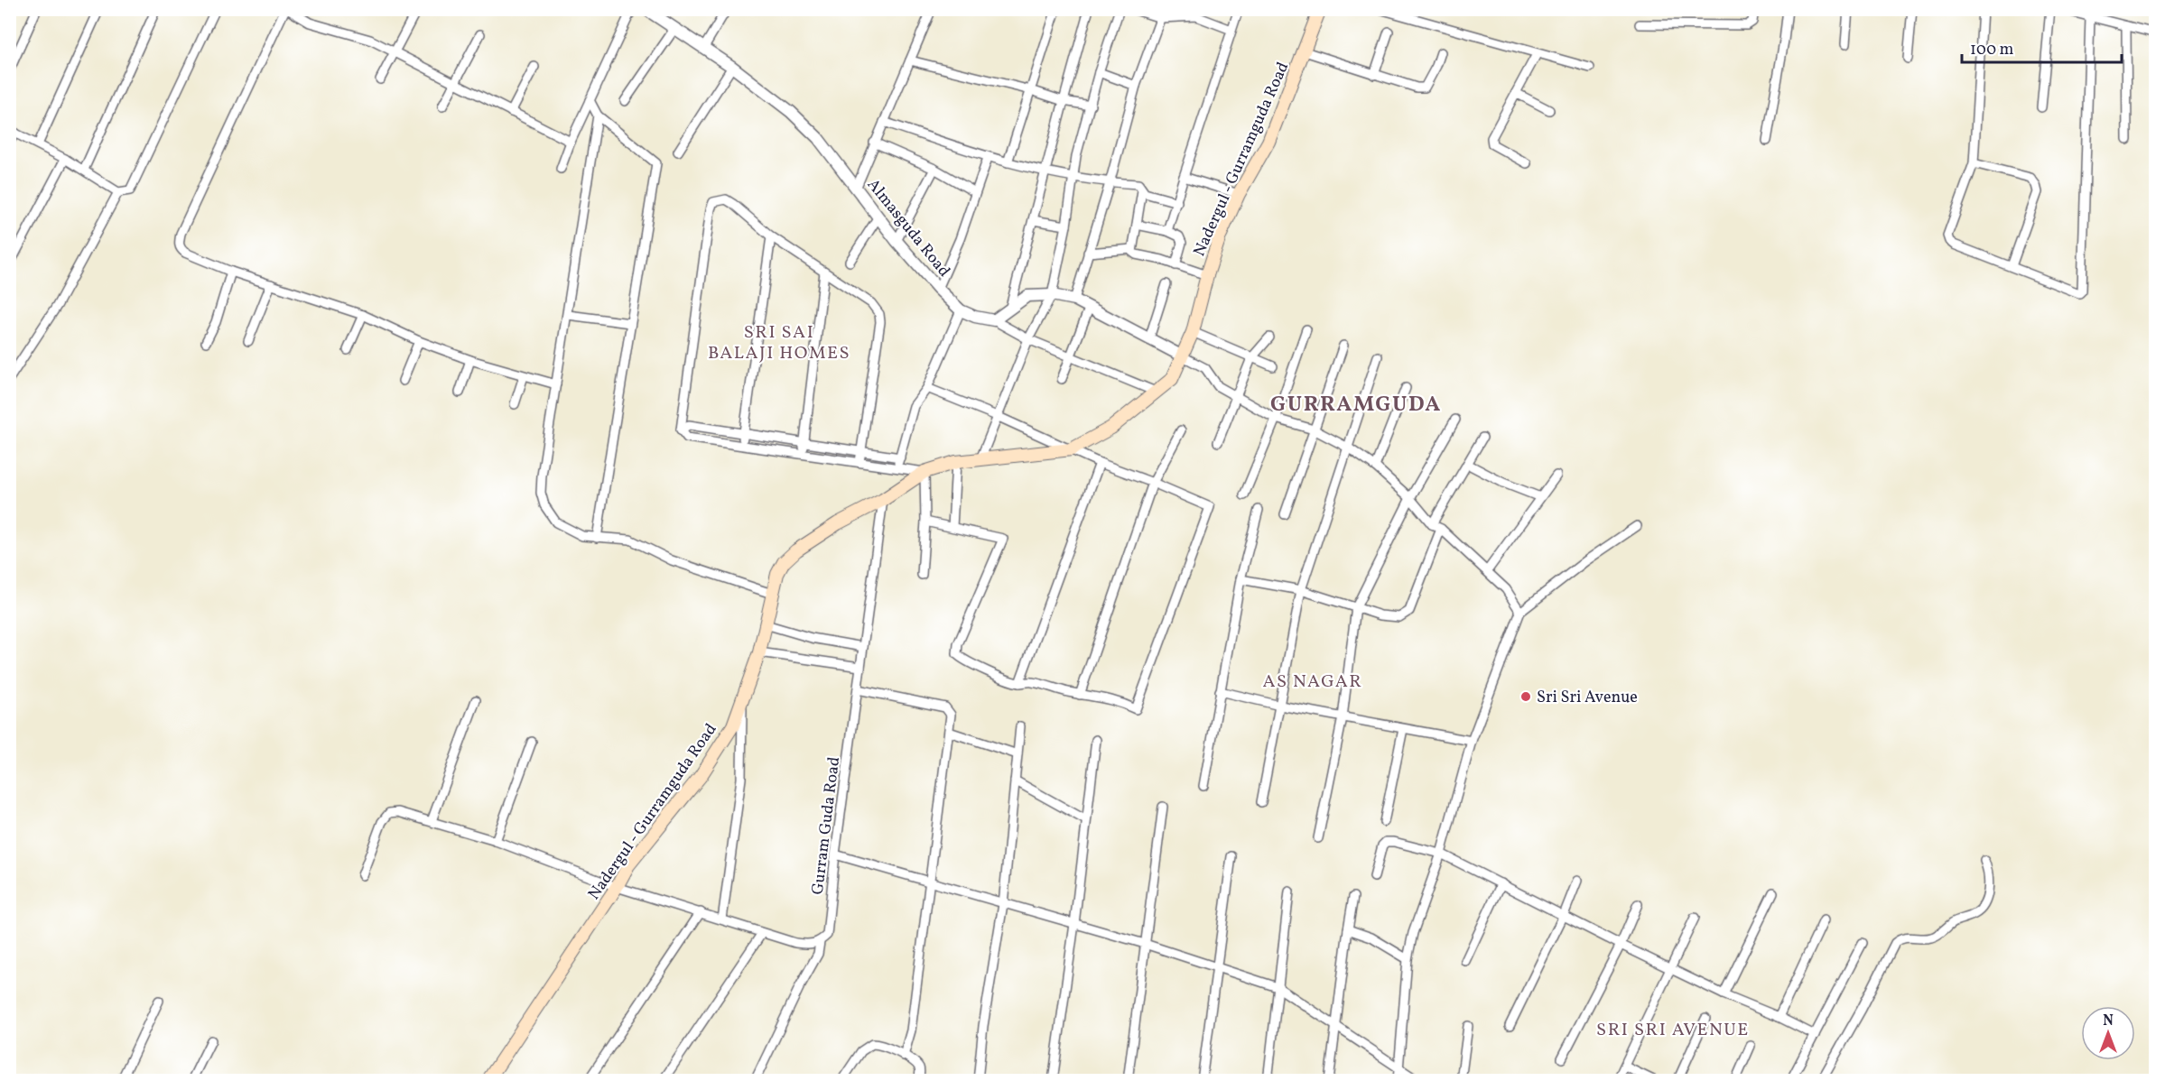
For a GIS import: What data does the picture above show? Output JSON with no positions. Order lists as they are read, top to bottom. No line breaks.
{"streets":{"main road":["Nadergul - Gurramguda Road"],"street":["Almasguda Road","Gurram Guda Road"]},"crossings":[["Nadergul - Gurramguda Road","Gurram Guda Road"]],"districts":["SRI SAI BALAJI HOMES","GURRAMGUDA","AS NAGAR","SRI SRI AVENUE"],"places":["Sri Sri Avenue"],"scale_bar":"100 m","north":"top"}
